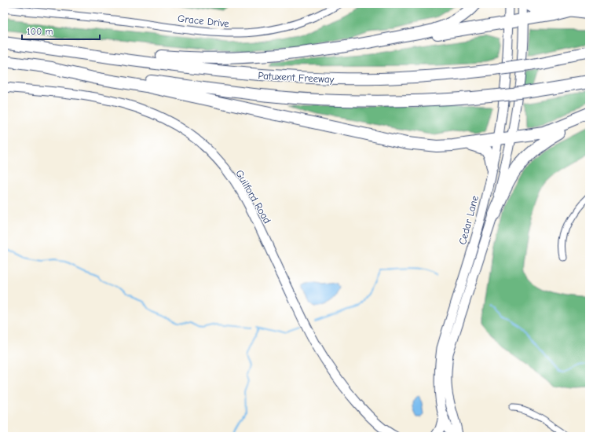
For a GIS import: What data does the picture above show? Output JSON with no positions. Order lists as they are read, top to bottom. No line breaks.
{"streets":{"highway":["Patuxent Freeway"],"main road":["Guilford Road","Cedar Lane"],"street":["Grace Drive"]},"scale_bar":"100 m"}
